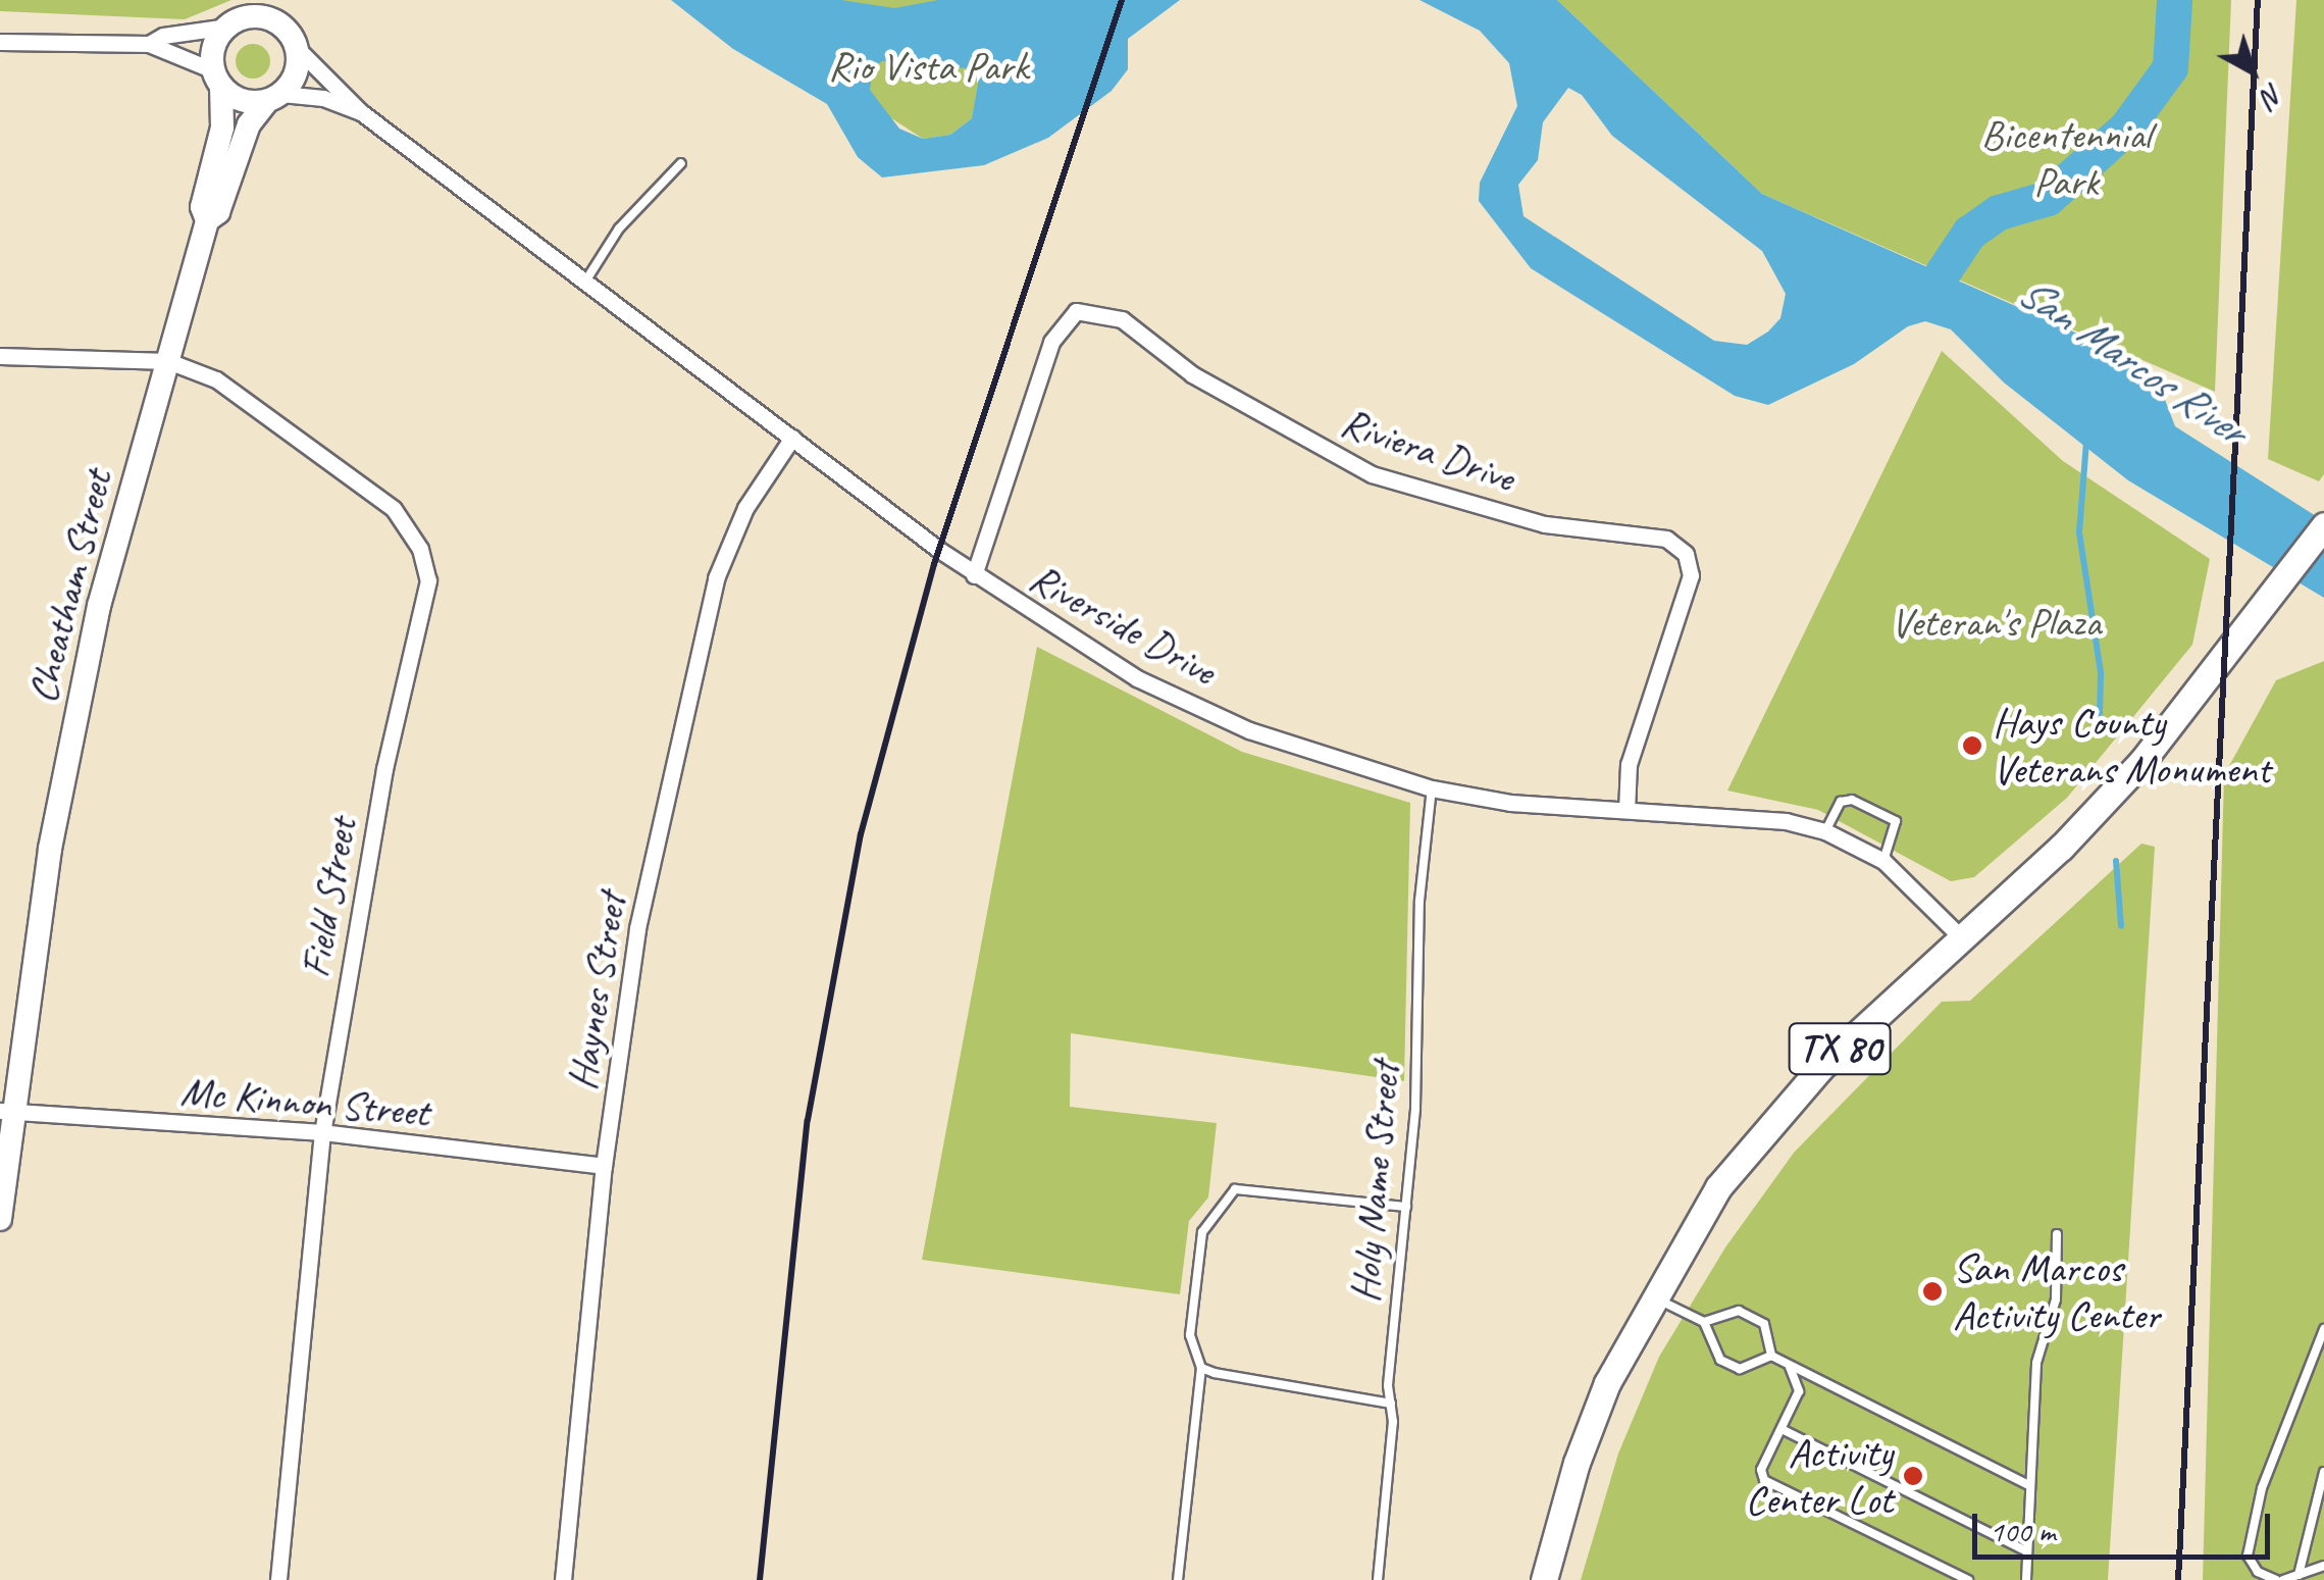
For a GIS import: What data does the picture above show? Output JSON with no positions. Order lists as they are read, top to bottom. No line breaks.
{"streets":{"main road":["TX 80"],"street":["Riviera Drive","Cheatham Street","Riverside Drive","Field Street","Haynes Street","Mc Kinnon Street"],"lane":["Holy Name Street"]},"crossings":[["Riviera Drive","Riverside Drive"],["Cheatham Street","Riverside Drive"],["Cheatham Street","Field Street"],["Cheatham Street","Mc Kinnon Street"],["Riverside Drive","Haynes Street"],["Riverside Drive","TX 80"],["Riverside Drive","Holy Name Street"],["Field Street","Mc Kinnon Street"],["Haynes Street","Mc Kinnon Street"]],"water":["San Marcos River"],"parks":["Rio Vista Park","Bicentennial Park","Veteran's Plaza"],"places":["Hays County Veterans Monument","San Marcos Activity Center","Activity Center Lot"],"scale_bar":"100 m","north":"bottom right"}
